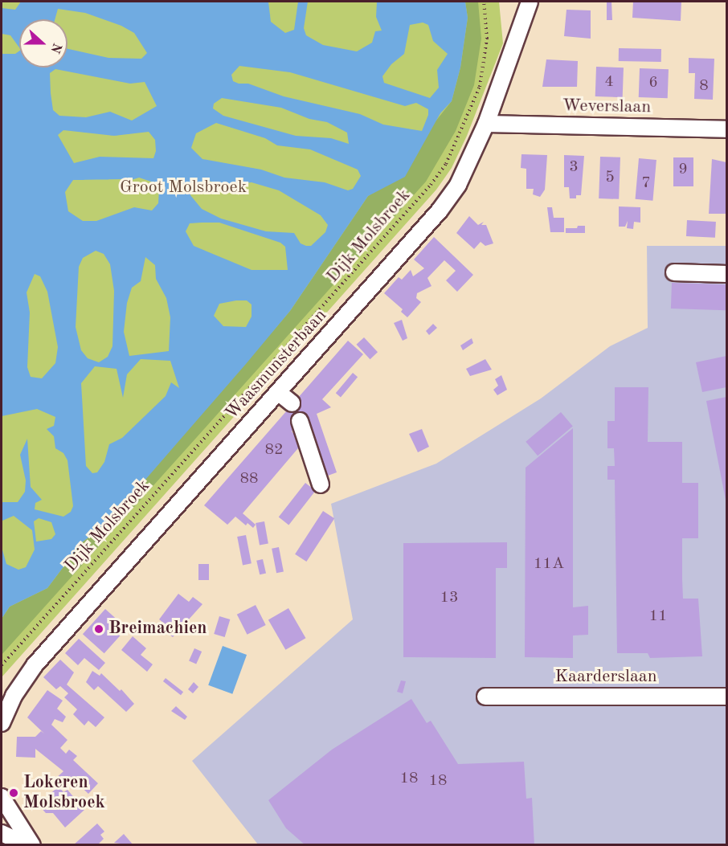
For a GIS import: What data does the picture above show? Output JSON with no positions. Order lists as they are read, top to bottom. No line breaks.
{"streets":{"street":["Weverslaan","Waasmunsterbaan","Kaarderslaan"],"path":["Dijk Molsbroek"]},"crossings":[["Weverslaan","Waasmunsterbaan"]],"parks":["Groot Molsbroek"],"places":["Breimachien","Lokeren Molsbroek"],"house_numbers":["4","6","8","3","9","5","7","82","88","11A","13","11","18","18"],"north":"right"}
